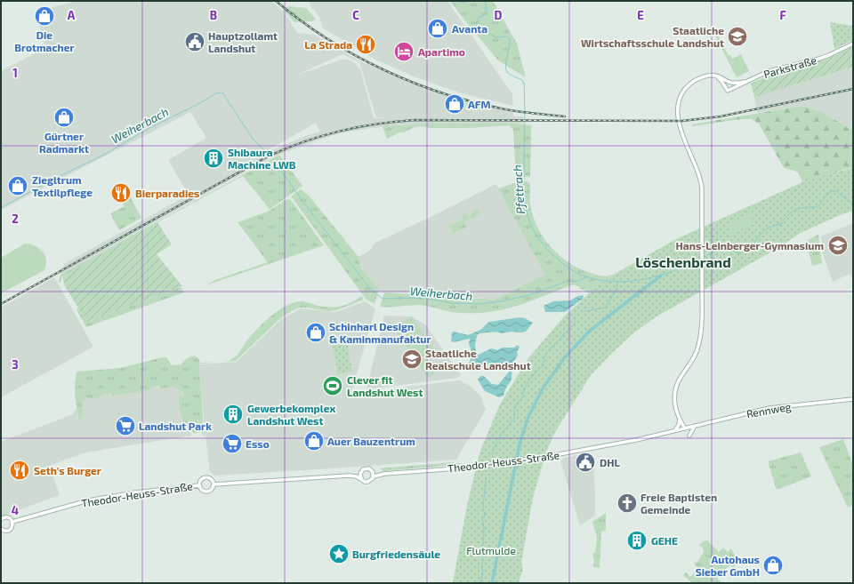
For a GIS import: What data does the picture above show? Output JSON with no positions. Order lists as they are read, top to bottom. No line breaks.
{"streets":{"main road":["Parkstraße","Rennweg","Theodor-Heuss-Straße"]},"crossings":[["Rennweg","Theodor-Heuss-Straße"]],"districts":["Löschenbrand"],"water":["Weiherbach","Pfettrach"],"parks":["Flutmulde"],"places":{"shop":["Die Brotmacher","Avanta","AFM","Gürtner Radmarkt","Ziegltrum Textilpflege","Schinharl Design & Kaminmanufaktur","Auer Bauzentrum","Autohaus Sieber GmbH"],"school or university":["Staatliche Wirtschaftsschule Landshut","Hans-Leinberger-Gymnasium","Staatliche Realschule Landshut"],"public building":["Hauptzollamt Landshut","DHL"],"restaurant":["La Strada","Bierparadies","Seth’s Burger"],"hotel":["Apartimo"],"building":["Shibaura Machine LWB","Gewerbekomplex Landshut West","GEHE"],"sports":["Clever fit Landshut West"],"supermarket":["Landshut Park","Esso"],"church":["Freie Baptisten Gemeinde"],"place":["Burgfriedensäule"]},"grid":{"columns":["A","B","C","D","E","F"],"rows":["1","2","3","4"]}}
